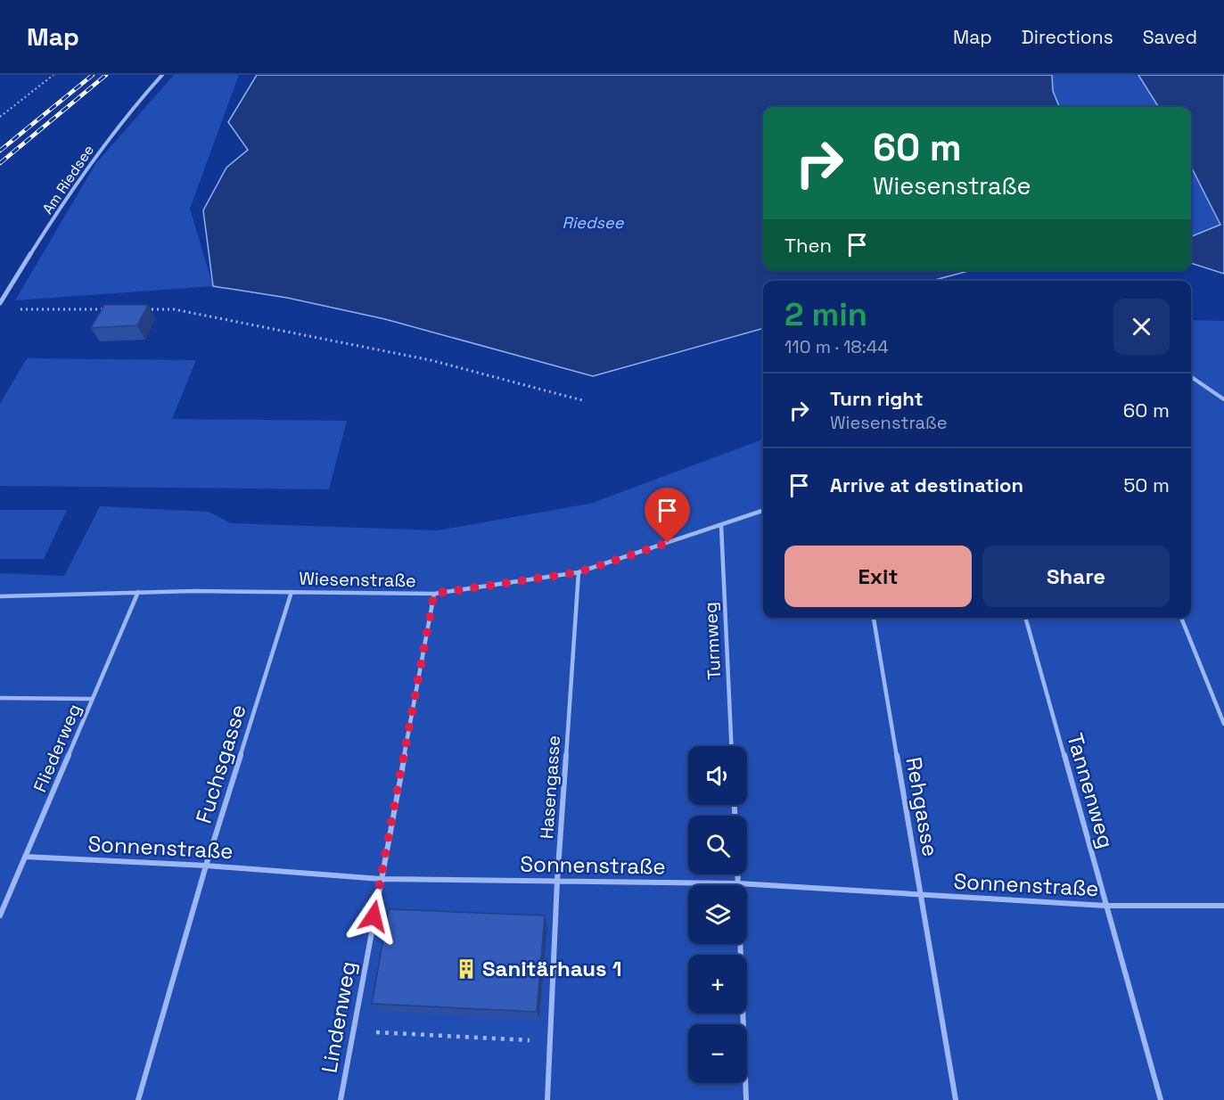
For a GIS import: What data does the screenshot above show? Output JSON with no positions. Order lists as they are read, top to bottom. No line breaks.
{"streets":{"street":["Am Riedsee"],"lane":["Wiesenstraße","Turmweg","Fliederweg","Fuchsgasse","Hasengasse","Tannenweg","Rehgasse","Sonnenstraße","Lindenweg"]},"crossings":[["Wiesenstraße","Turmweg"],["Wiesenstraße","Fliederweg"],["Wiesenstraße","Fuchsgasse"],["Wiesenstraße","Hasengasse"],["Wiesenstraße","Lindenweg"],["Fliederweg","Sonnenstraße"],["Fuchsgasse","Sonnenstraße"],["Hasengasse","Sonnenstraße"],["Tannenweg","Sonnenstraße"],["Rehgasse","Sonnenstraße"],["Sonnenstraße","Lindenweg"]],"water":["Riedsee"],"places":{"building":["Sanitärhaus 1"]},"page":{"header":"Map","nav":["Map","Directions","Saved"],"turn":["60 m","Wiesenstraße"],"then":"Then","heading":["2 min","110 m · 18:44"],"list":[{"name":"Turn right","note":"Wiesenstraße","value":"60 m"},{"name":"Arrive at destination","value":"50 m"}],"buttons":["Exit","Share"],"map_buttons":["+","−"]}}
